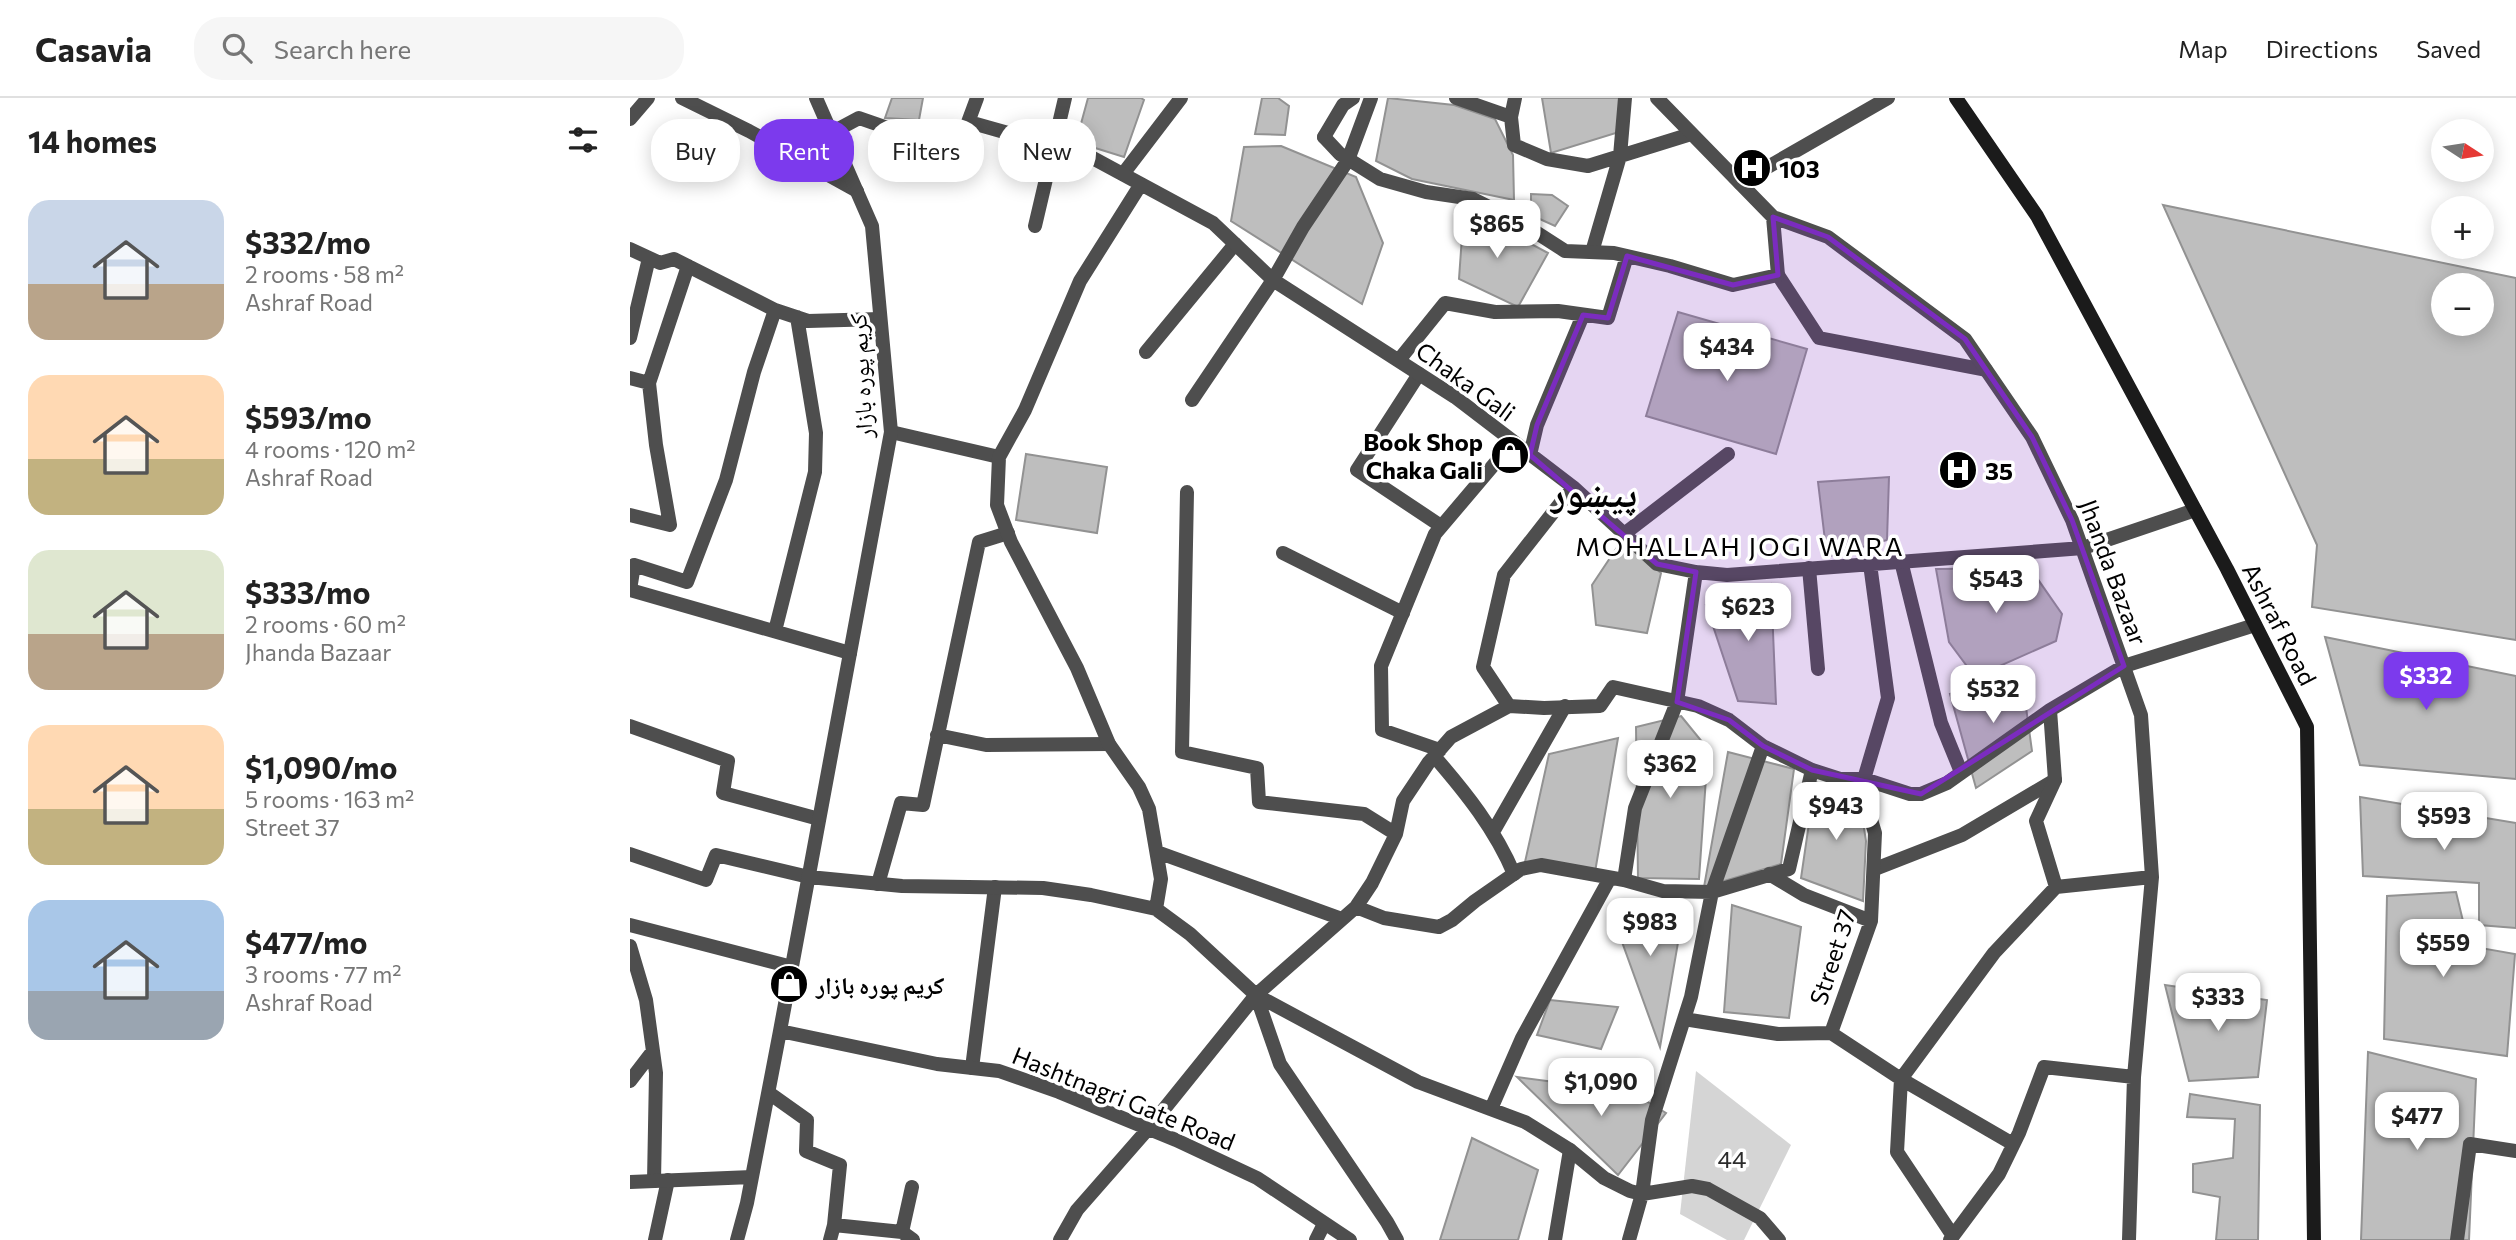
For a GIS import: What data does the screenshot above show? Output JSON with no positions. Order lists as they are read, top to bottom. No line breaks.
{"streets":{"street":["کریم پورہ بازار","Chaka Gali","Jhanda Bazaar","Ashraf Road","Street 37","Hashtnagri Gate Road"]},"crossings":[["کریم پورہ بازار","Hashtnagri Gate Road"],["Chaka Gali","Jhanda Bazaar"],["Chaka Gali","Ashraf Road"],["Chaka Gali","Street 37"]],"districts":["پيښور","MOHALLAH JOGI WARA"],"parks":["44"],"places":{"hospital":["103","35"],"shop":["Book Shop Chaka Gali","کریم پورہ بازار"]},"north":"right","page":{"header":"Casavia","search":"Search here","nav":["Map","Directions","Saved"],"heading":"14 homes","map_buttons":["+","−"],"chip":["Buy","Rent","Filters","New"],"list":[{"name":"$332/mo","note":"2 rooms · 58 m² · Ashraf Road"},{"name":"$593/mo","note":"4 rooms · 120 m² · Ashraf Road"},{"name":"$333/mo","note":"2 rooms · 60 m² · Jhanda Bazaar"},{"name":"$1,090/mo","note":"5 rooms · 163 m² · Street 37"},{"name":"$477/mo","note":"3 rooms · 77 m² · Ashraf Road"}],"price":["$865","$434","$543","$623","$332","$532","$362","$943","$593","$983","$559","$333","$1,090","$477"]}}
